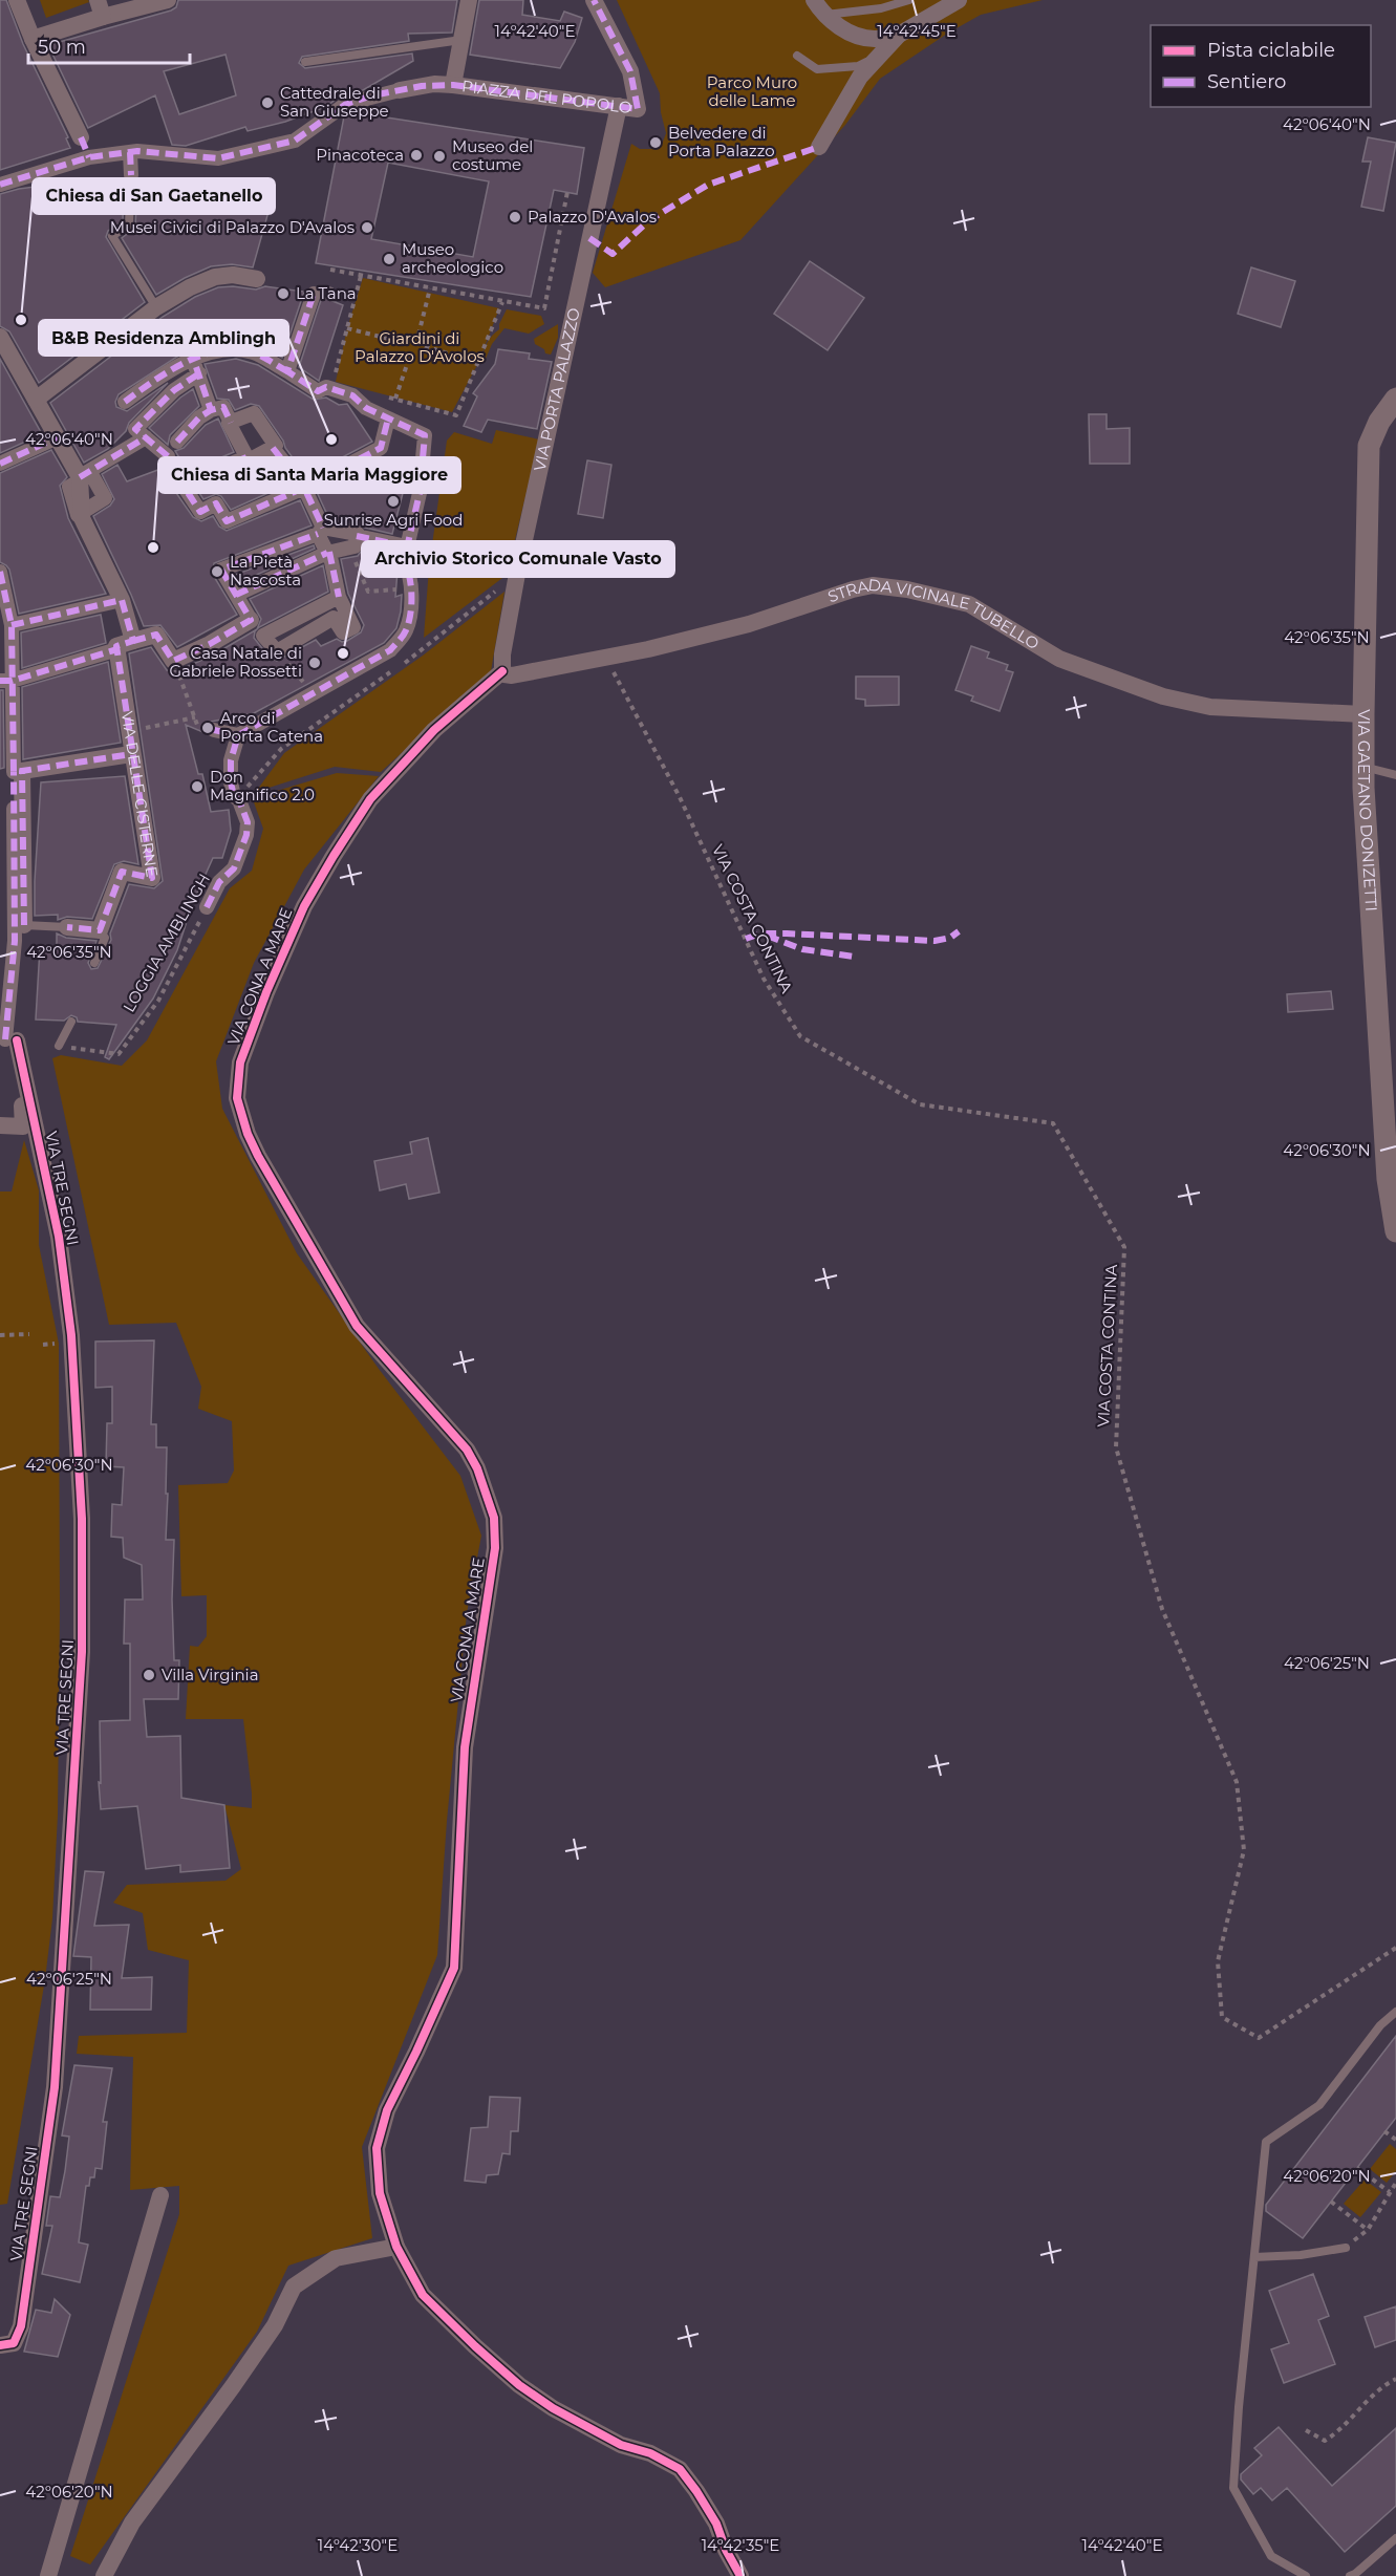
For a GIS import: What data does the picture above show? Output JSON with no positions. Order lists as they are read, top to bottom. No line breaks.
{"streets":{"street":["PIAZZA DEL POPOLO","VIA PORTA PALAZZO","STRADA VICINALE TUBELLO","VIA DELLE CISTERNE","VIA GAETANO DONIZETTI","LOGGIA AMBLINGH","VIA CONA A MARE","VIA TRE SEGNI"],"path":["VIA COSTA CONTINA"]},"crossings":[["PIAZZA DEL POPOLO","VIA PORTA PALAZZO"],["VIA PORTA PALAZZO","STRADA VICINALE TUBELLO"],["VIA PORTA PALAZZO","VIA CONA A MARE"],["STRADA VICINALE TUBELLO","VIA GAETANO DONIZETTI"],["STRADA VICINALE TUBELLO","VIA COSTA CONTINA"],["STRADA VICINALE TUBELLO","VIA CONA A MARE"]],"parks":["Parco Muro delle Lame","Giardini di Palazzo D'Avolos"],"places":["Cattedrale di San Giuseppe","Belvedere di Porta Palazzo","Pinacoteca","Museo del costume","Palazzo D'Avalos","Musei Civici di Palazzo D'Avalos","Museo archeologico","La Tana","Chiesa di San Gaetanello","B&B Residenza Amblingh","Sunrise Agri Food","Chiesa di Santa Maria Maggiore","La Pietà Nascosta","Archivio Storico Comunale Vasto","Casa Natale di Gabriele Rossetti","Arco di Porta Catena","Don Magnifico 2.0","Villa Virginia"],"legend":["Pista ciclabile","Sentiero"],"scale_bar":"50 m","coordinates":["14°42'40\"E","14°42'45\"E","42°06'40\"N","42°06'35\"N","42°06'30\"N","42°06'25\"N","42°06'20\"N","14°42'30\"E","14°42'35\"E"]}
